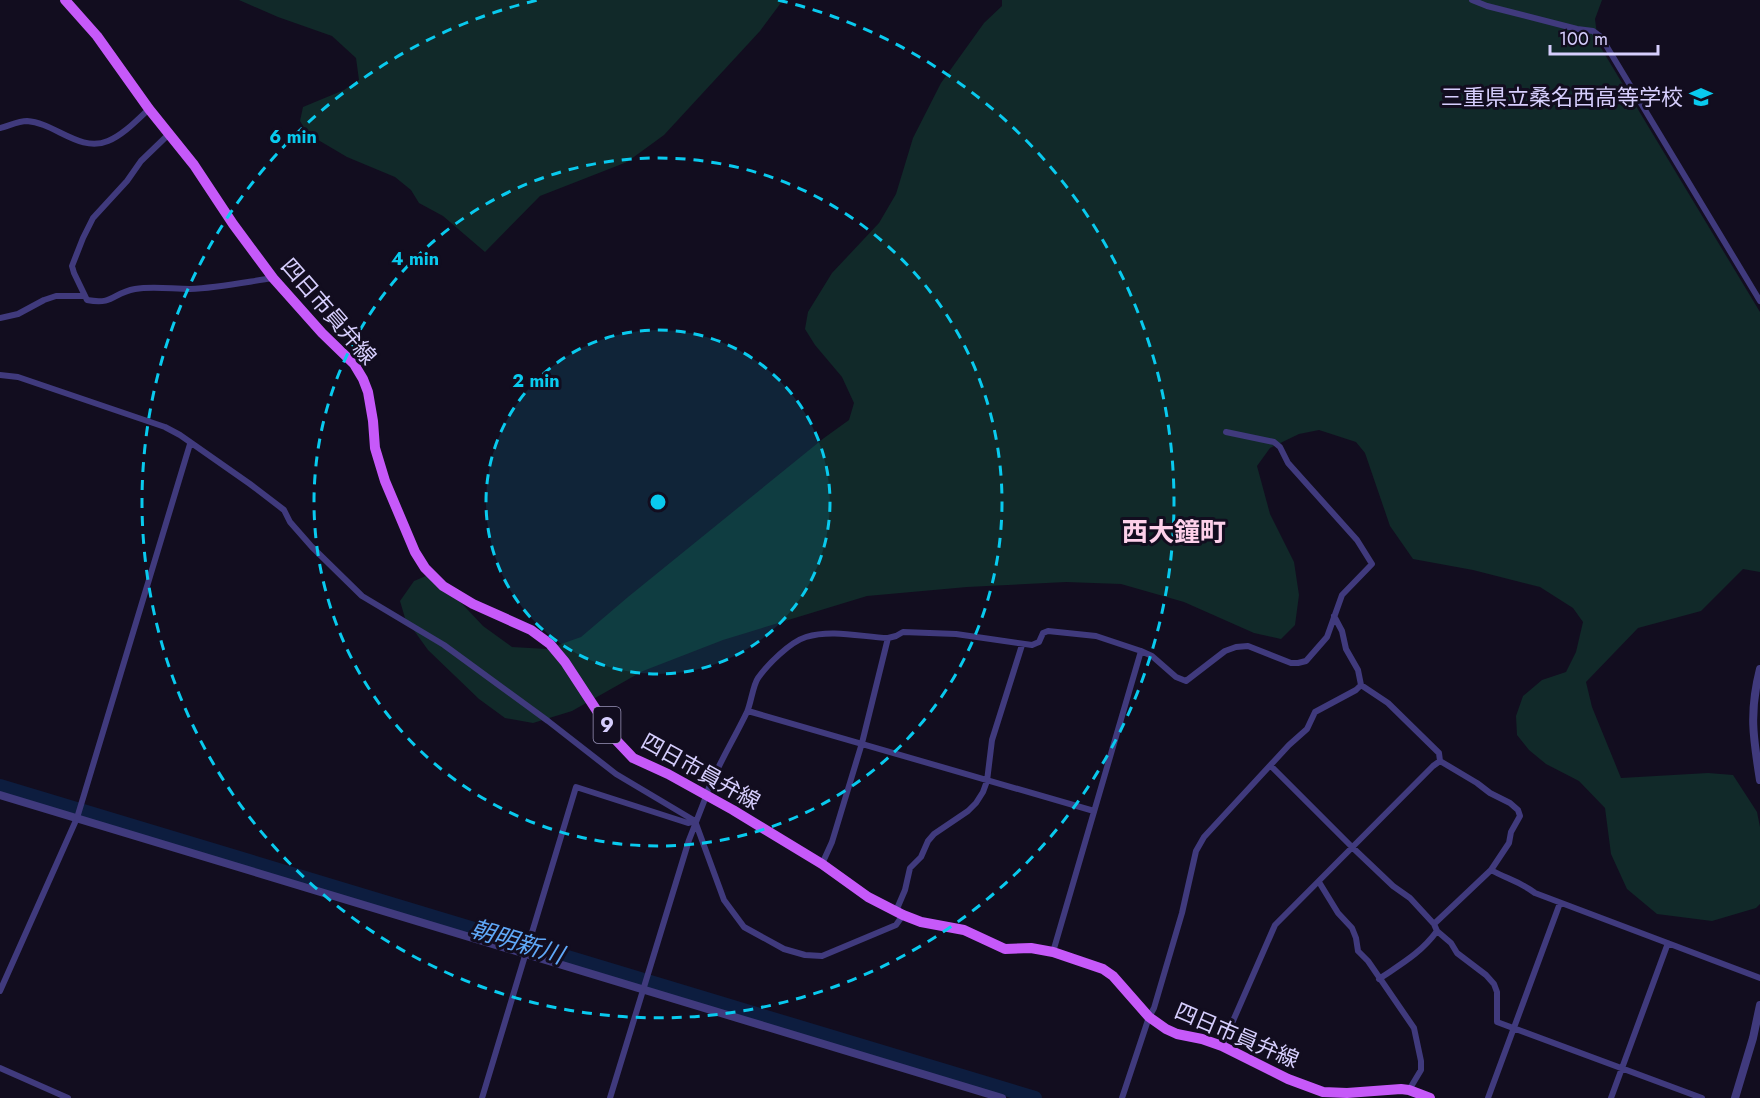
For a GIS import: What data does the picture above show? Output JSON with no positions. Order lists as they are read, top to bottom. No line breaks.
{"streets":{"main road":["四日市員弁線","9"]},"districts":["西大鐘町"],"water":["朝明新川"],"places":{"school or university":["三重県立桑名西高等学校"]},"scale_bar":"100 m","rings":["6 min","4 min","2 min"]}
